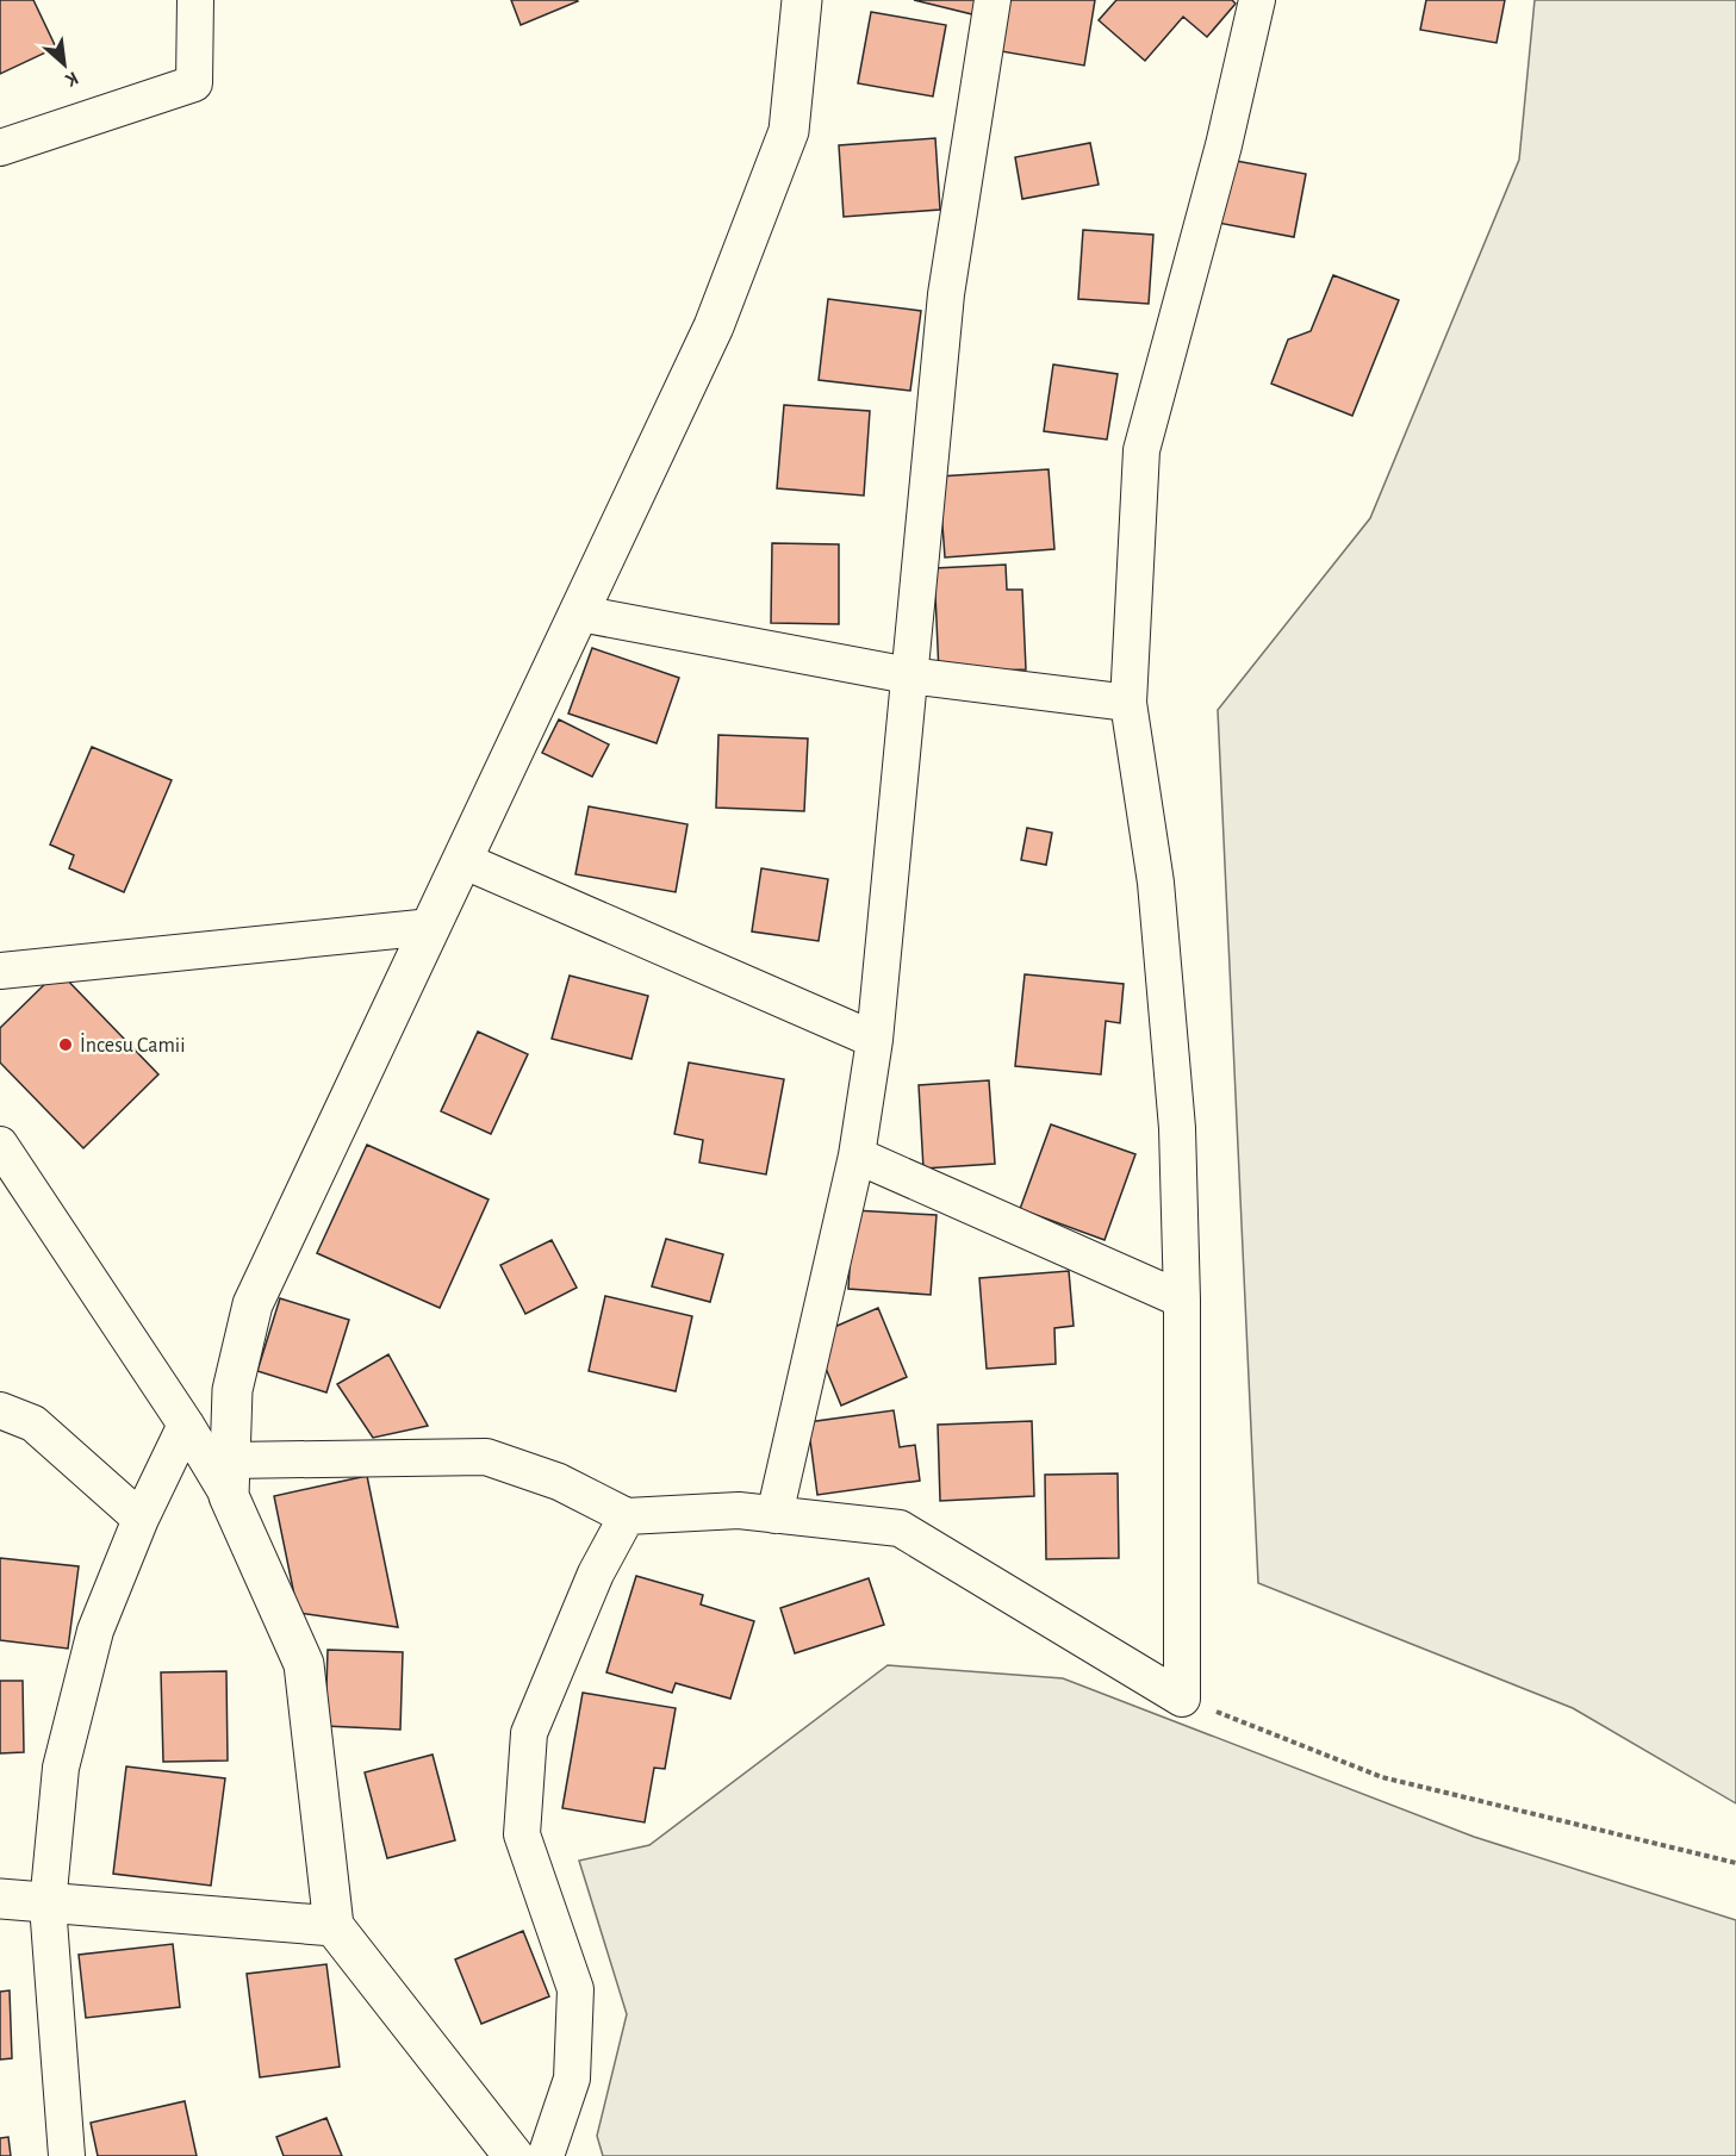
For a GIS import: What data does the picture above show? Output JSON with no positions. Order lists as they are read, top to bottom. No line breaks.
{"places":["İncesu Camii"],"north":"bottom right"}
